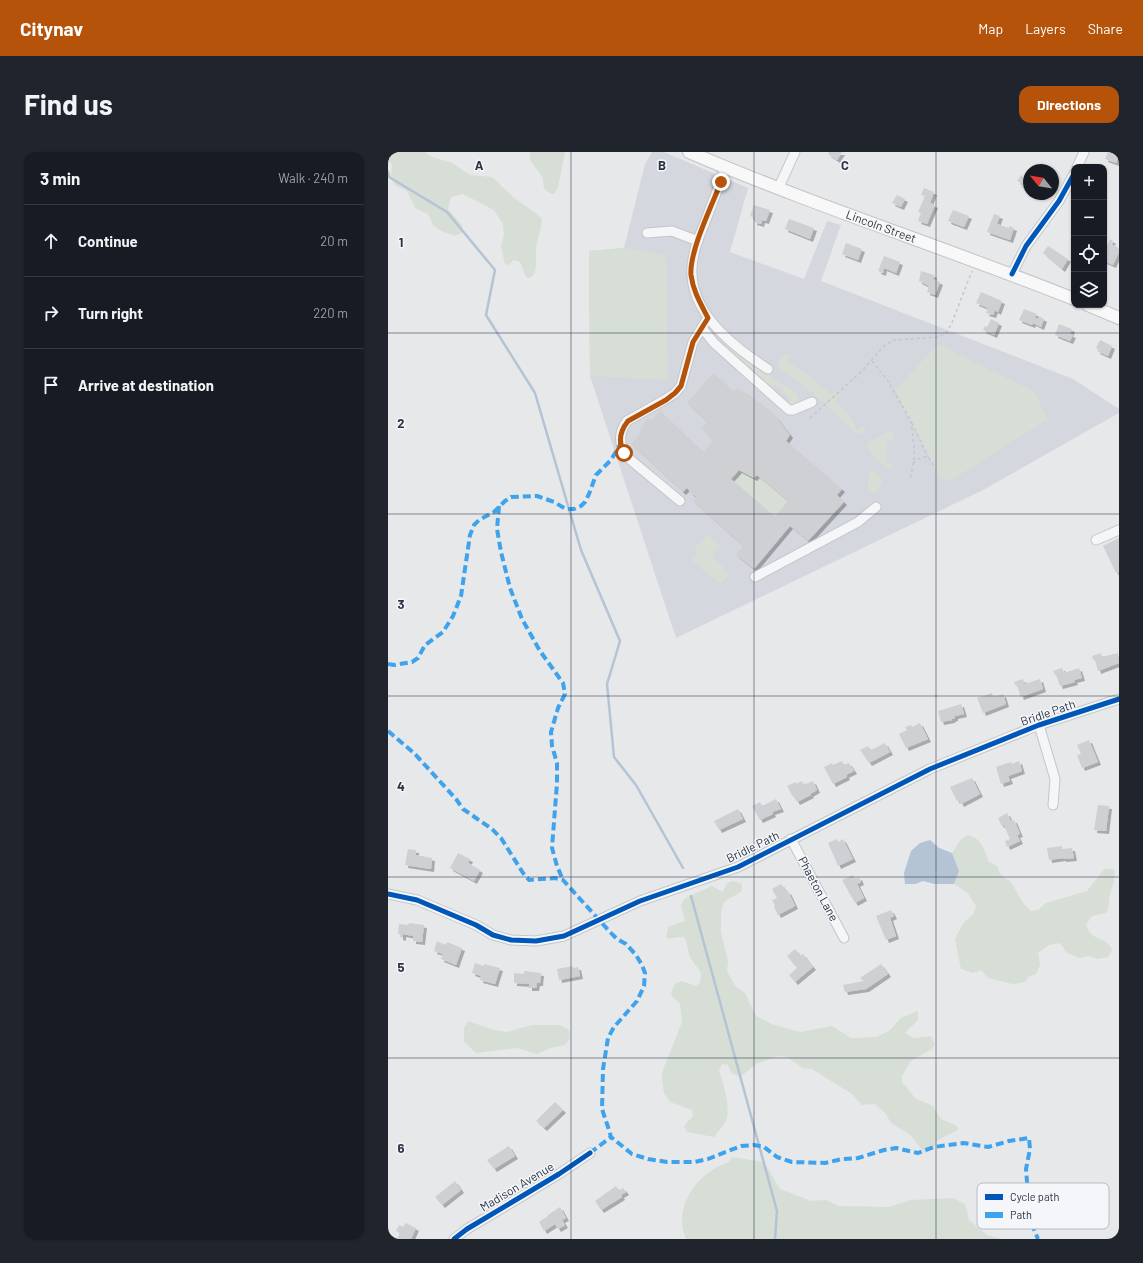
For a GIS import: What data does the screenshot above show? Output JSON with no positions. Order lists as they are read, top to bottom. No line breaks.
{"streets":{"main road":["Lincoln Street"],"street":["Bridle Path","Phaeton Lane","Madison Avenue"]},"crossings":[["Bridle Path","Phaeton Lane"]],"legend":["Cycle path","Path"],"north":"top left","page":{"header":"Citynav","nav":["Map","Layers","Share"],"buttons":"Directions","title":"Find us","heading":["3 min","Walk · 240 m"],"map_buttons":["+","−"],"list":[["Continue","20 m"],["Turn right","220 m"],"Arrive at destination"]},"grid":{"columns":["A","B","C"],"rows":["1","2","3","4","5","6"]}}
